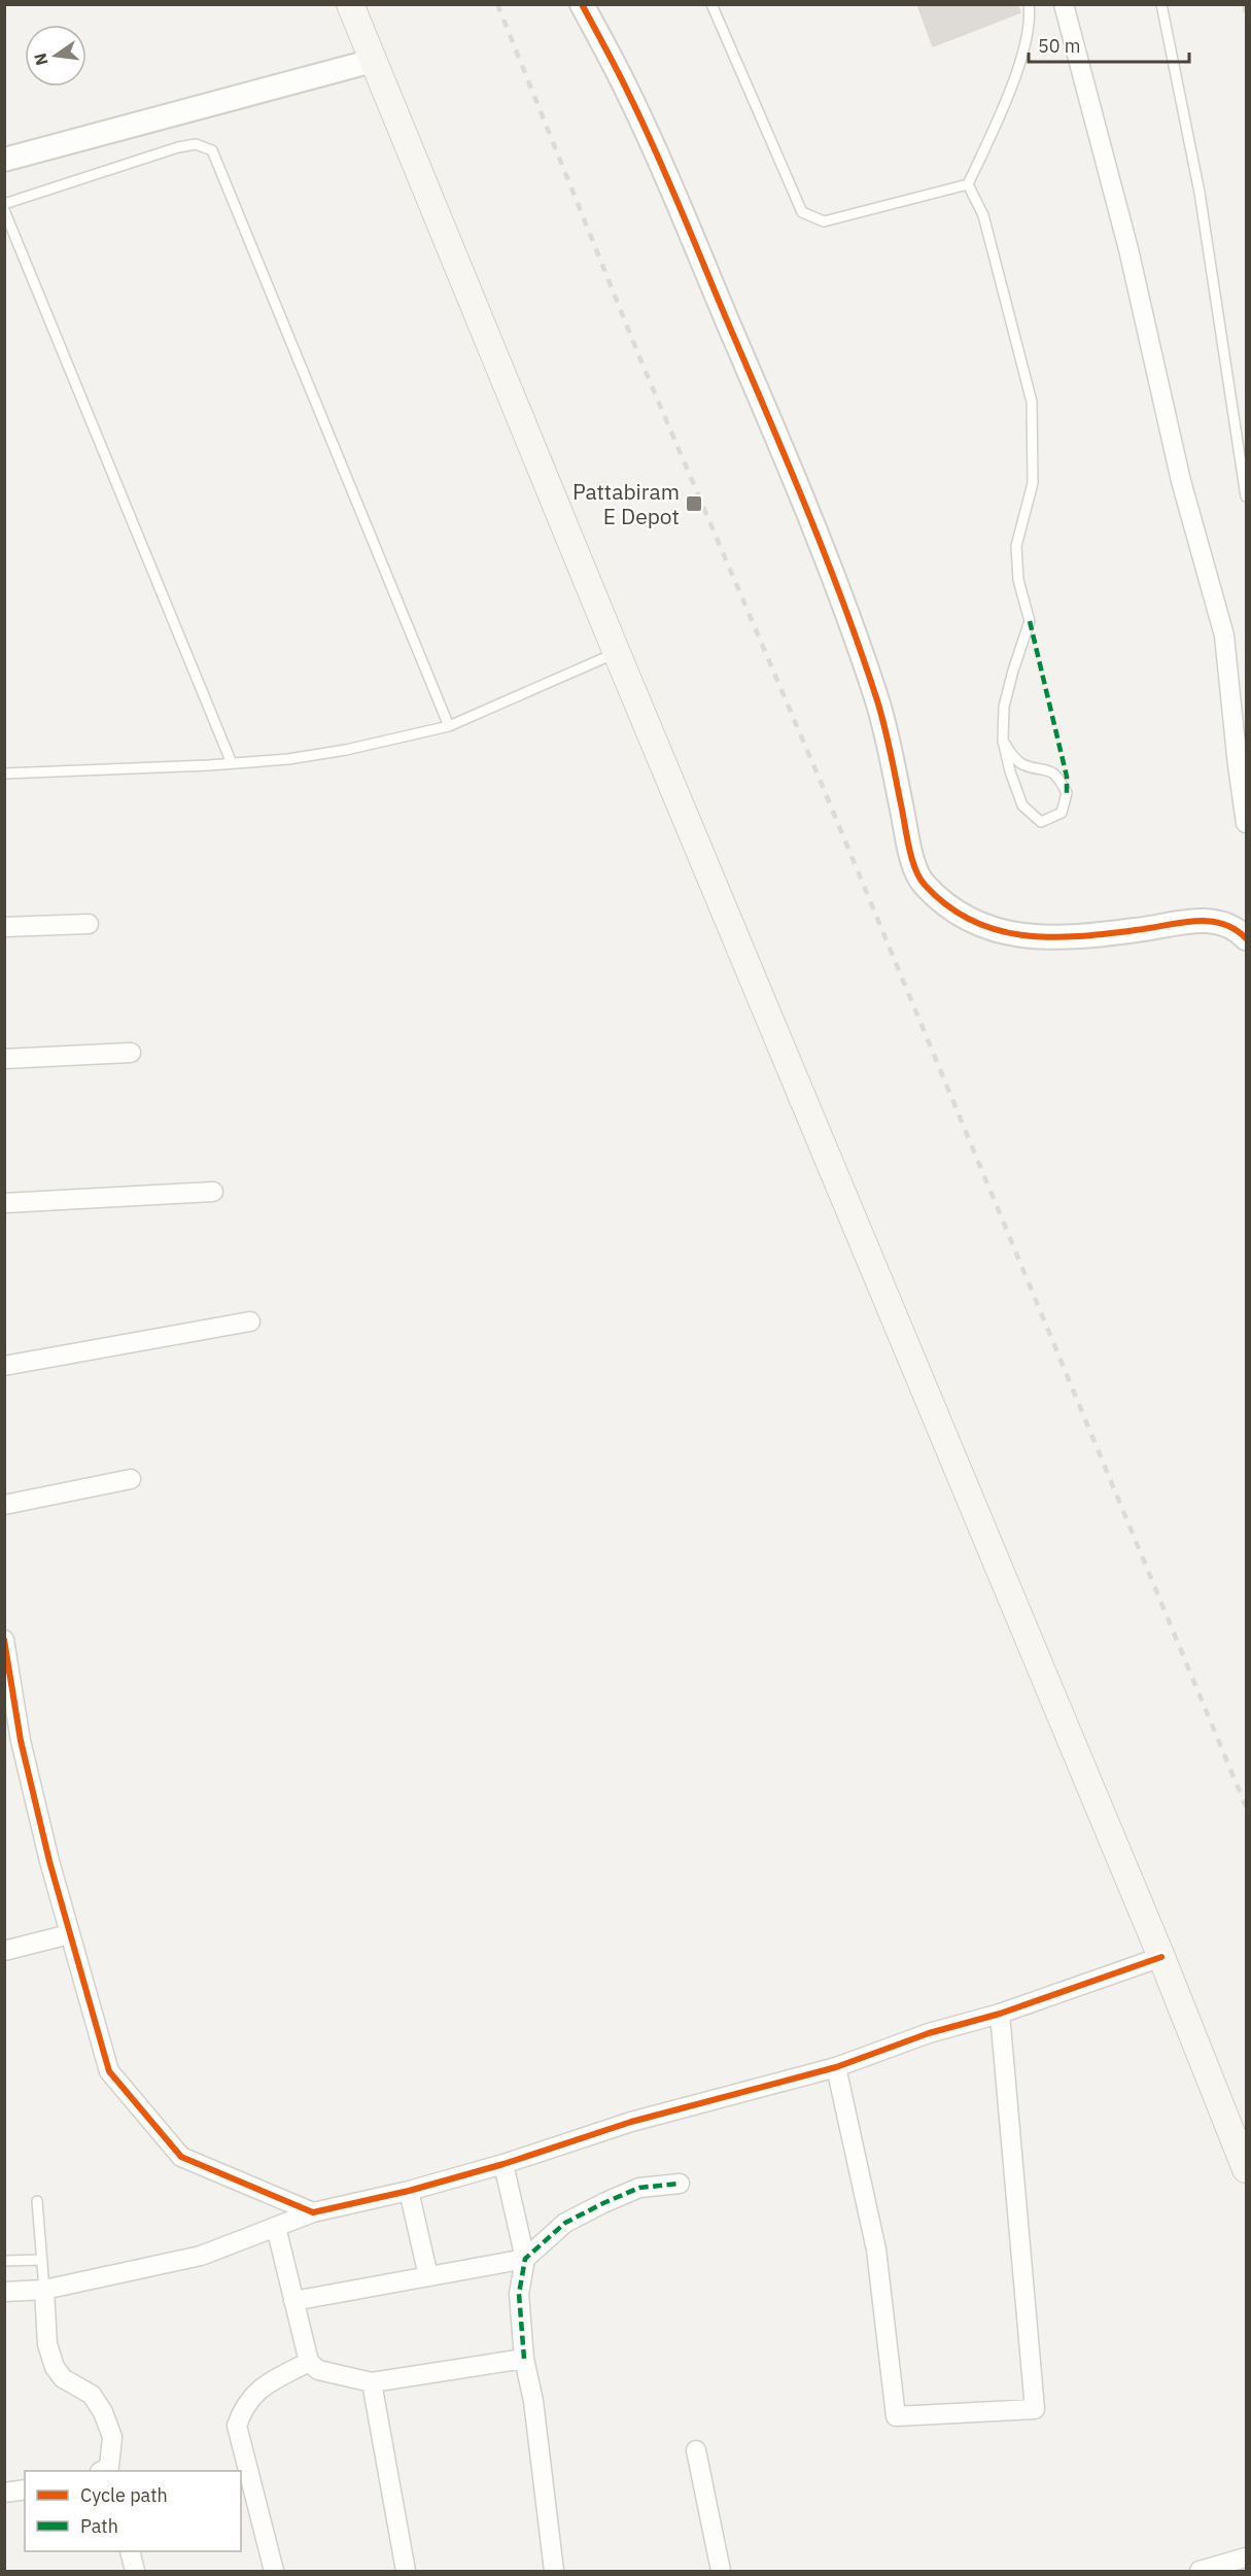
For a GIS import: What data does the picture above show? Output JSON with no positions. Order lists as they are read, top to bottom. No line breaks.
{"places":{"transit":["Pattabiram E Depot"]},"legend":["Cycle path","Path"],"scale_bar":"50 m","north":"left"}
